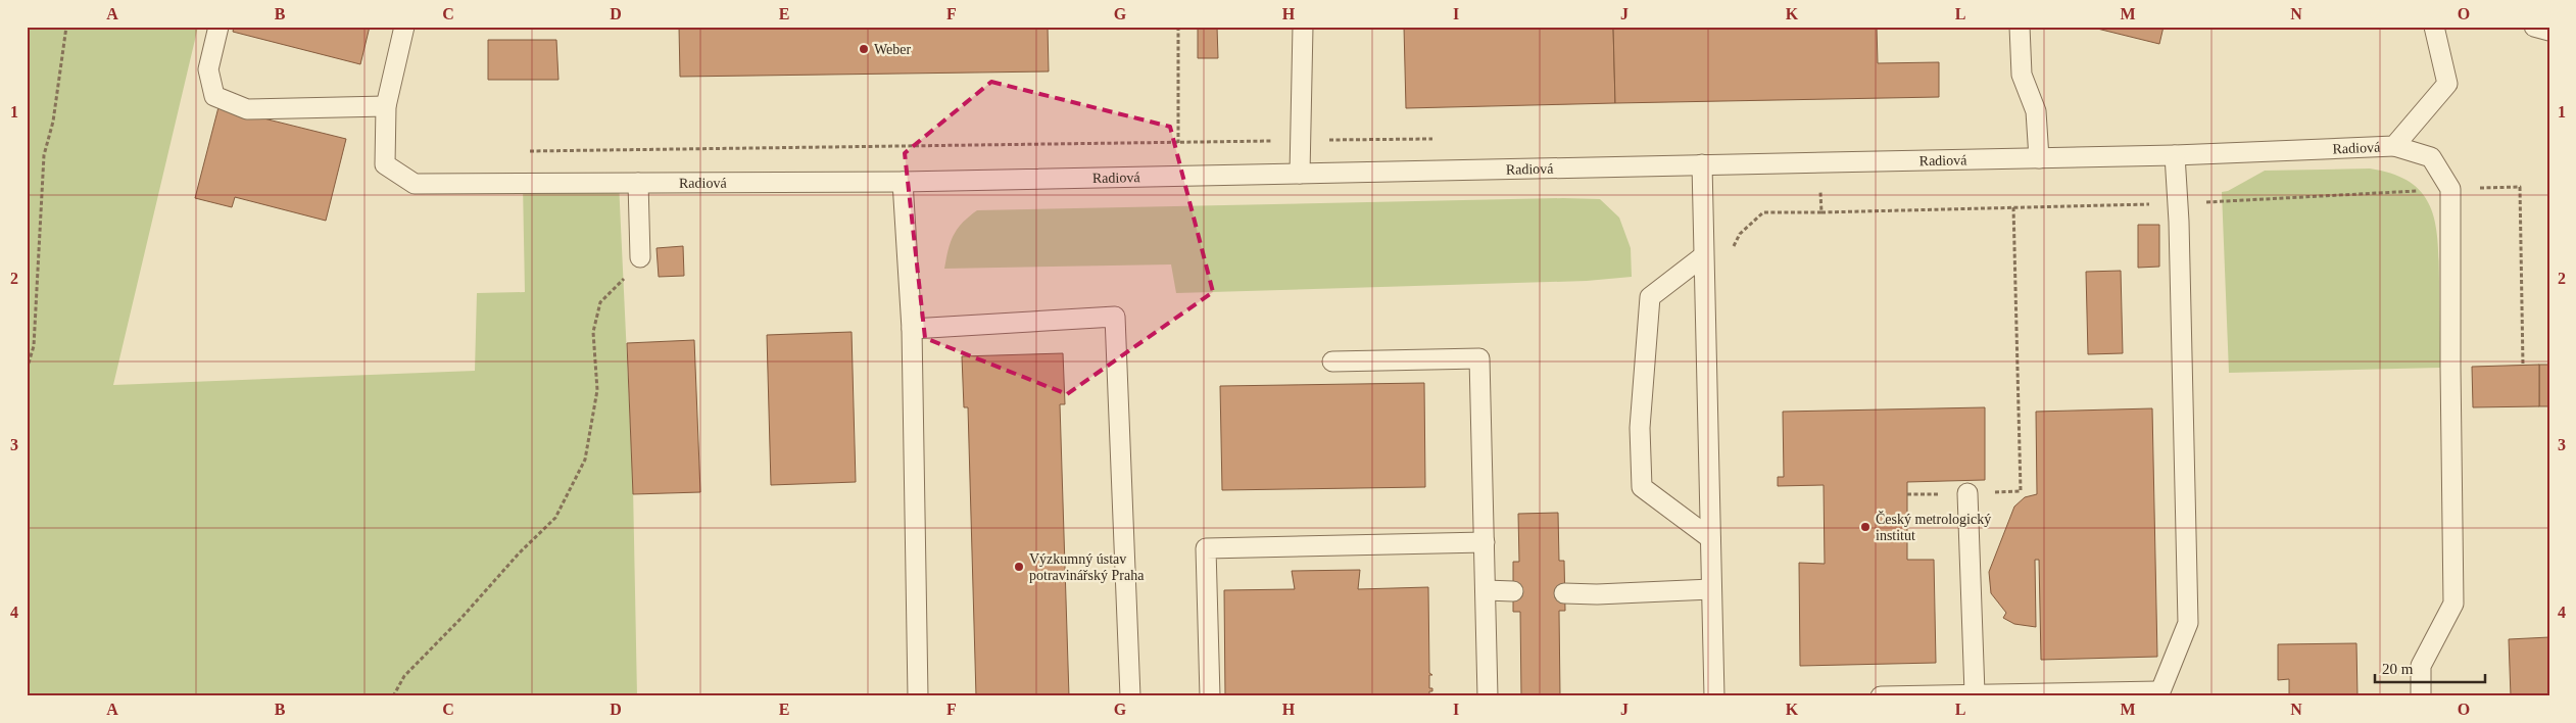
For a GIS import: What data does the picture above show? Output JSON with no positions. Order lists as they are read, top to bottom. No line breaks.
{"streets":{"lane":["Radiová"]},"places":["Weber","Český metrologický institut","Výzkumný ústav potravinářský Praha"],"scale_bar":"20 m","grid":{"columns":["A","B","C","D","E","F","G","H","I","J","K","L","M","N","O"],"rows":["1","2","3","4"]}}
